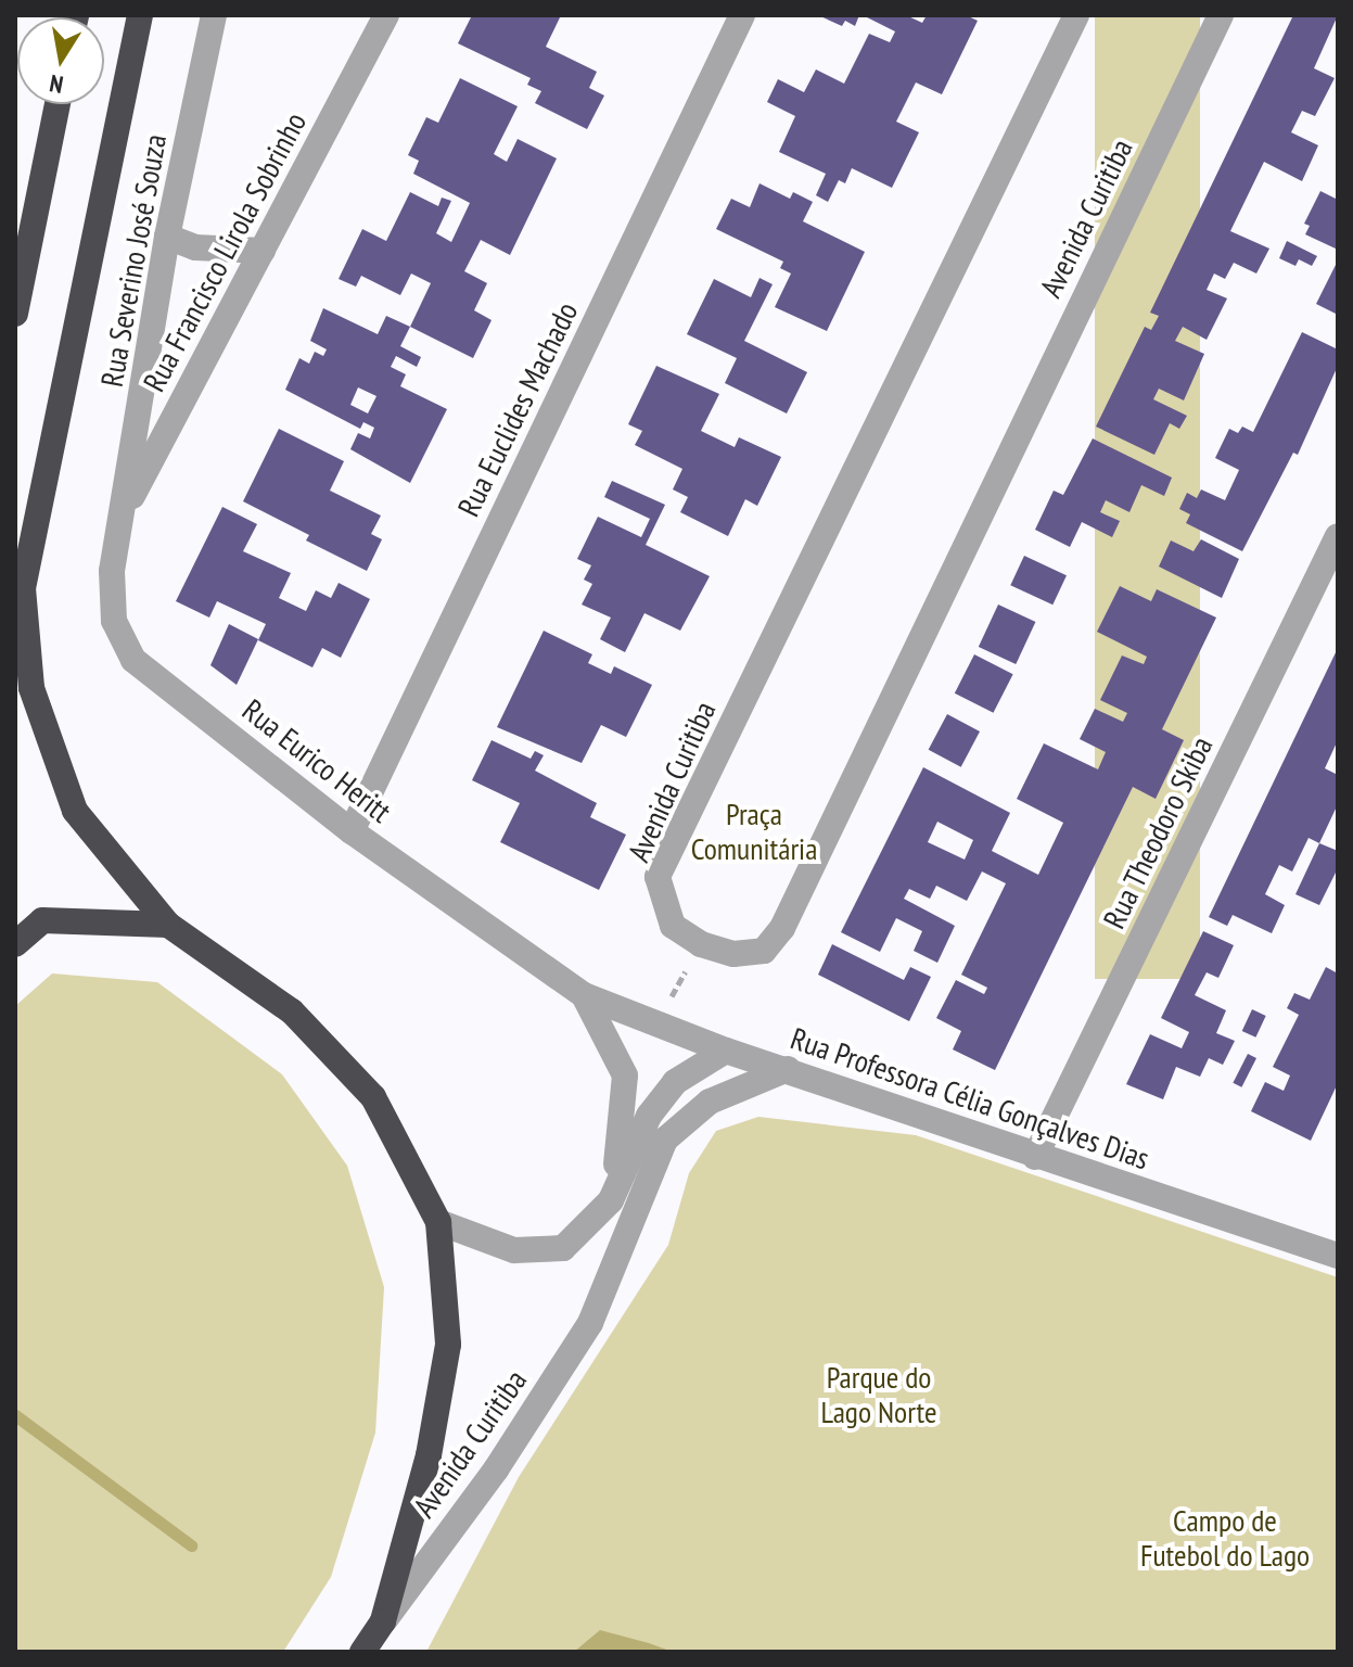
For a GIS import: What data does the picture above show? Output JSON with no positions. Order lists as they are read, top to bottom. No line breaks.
{"streets":{"street":["Avenida Curitiba","Rua Francisco Lirola Sobrinho","Rua Severino José Souza","Rua Euclides Machado","Rua Eurico Heritt","Rua Theodoro Skiba","Rua Professora Célia Gonçalves Dias"]},"crossings":[["Avenida Curitiba","Rua Professora Célia Gonçalves Dias"],["Rua Francisco Lirola Sobrinho","Rua Severino José Souza"],["Rua Francisco Lirola Sobrinho","Rua Eurico Heritt"],["Rua Severino José Souza","Rua Eurico Heritt"],["Rua Euclides Machado","Rua Eurico Heritt"],["Rua Eurico Heritt","Rua Professora Célia Gonçalves Dias"],["Rua Theodoro Skiba","Rua Professora Célia Gonçalves Dias"]],"parks":["Praça Comunitária","Parque do Lago Norte","Campo de Futebol do Lago"],"north":"bottom"}
